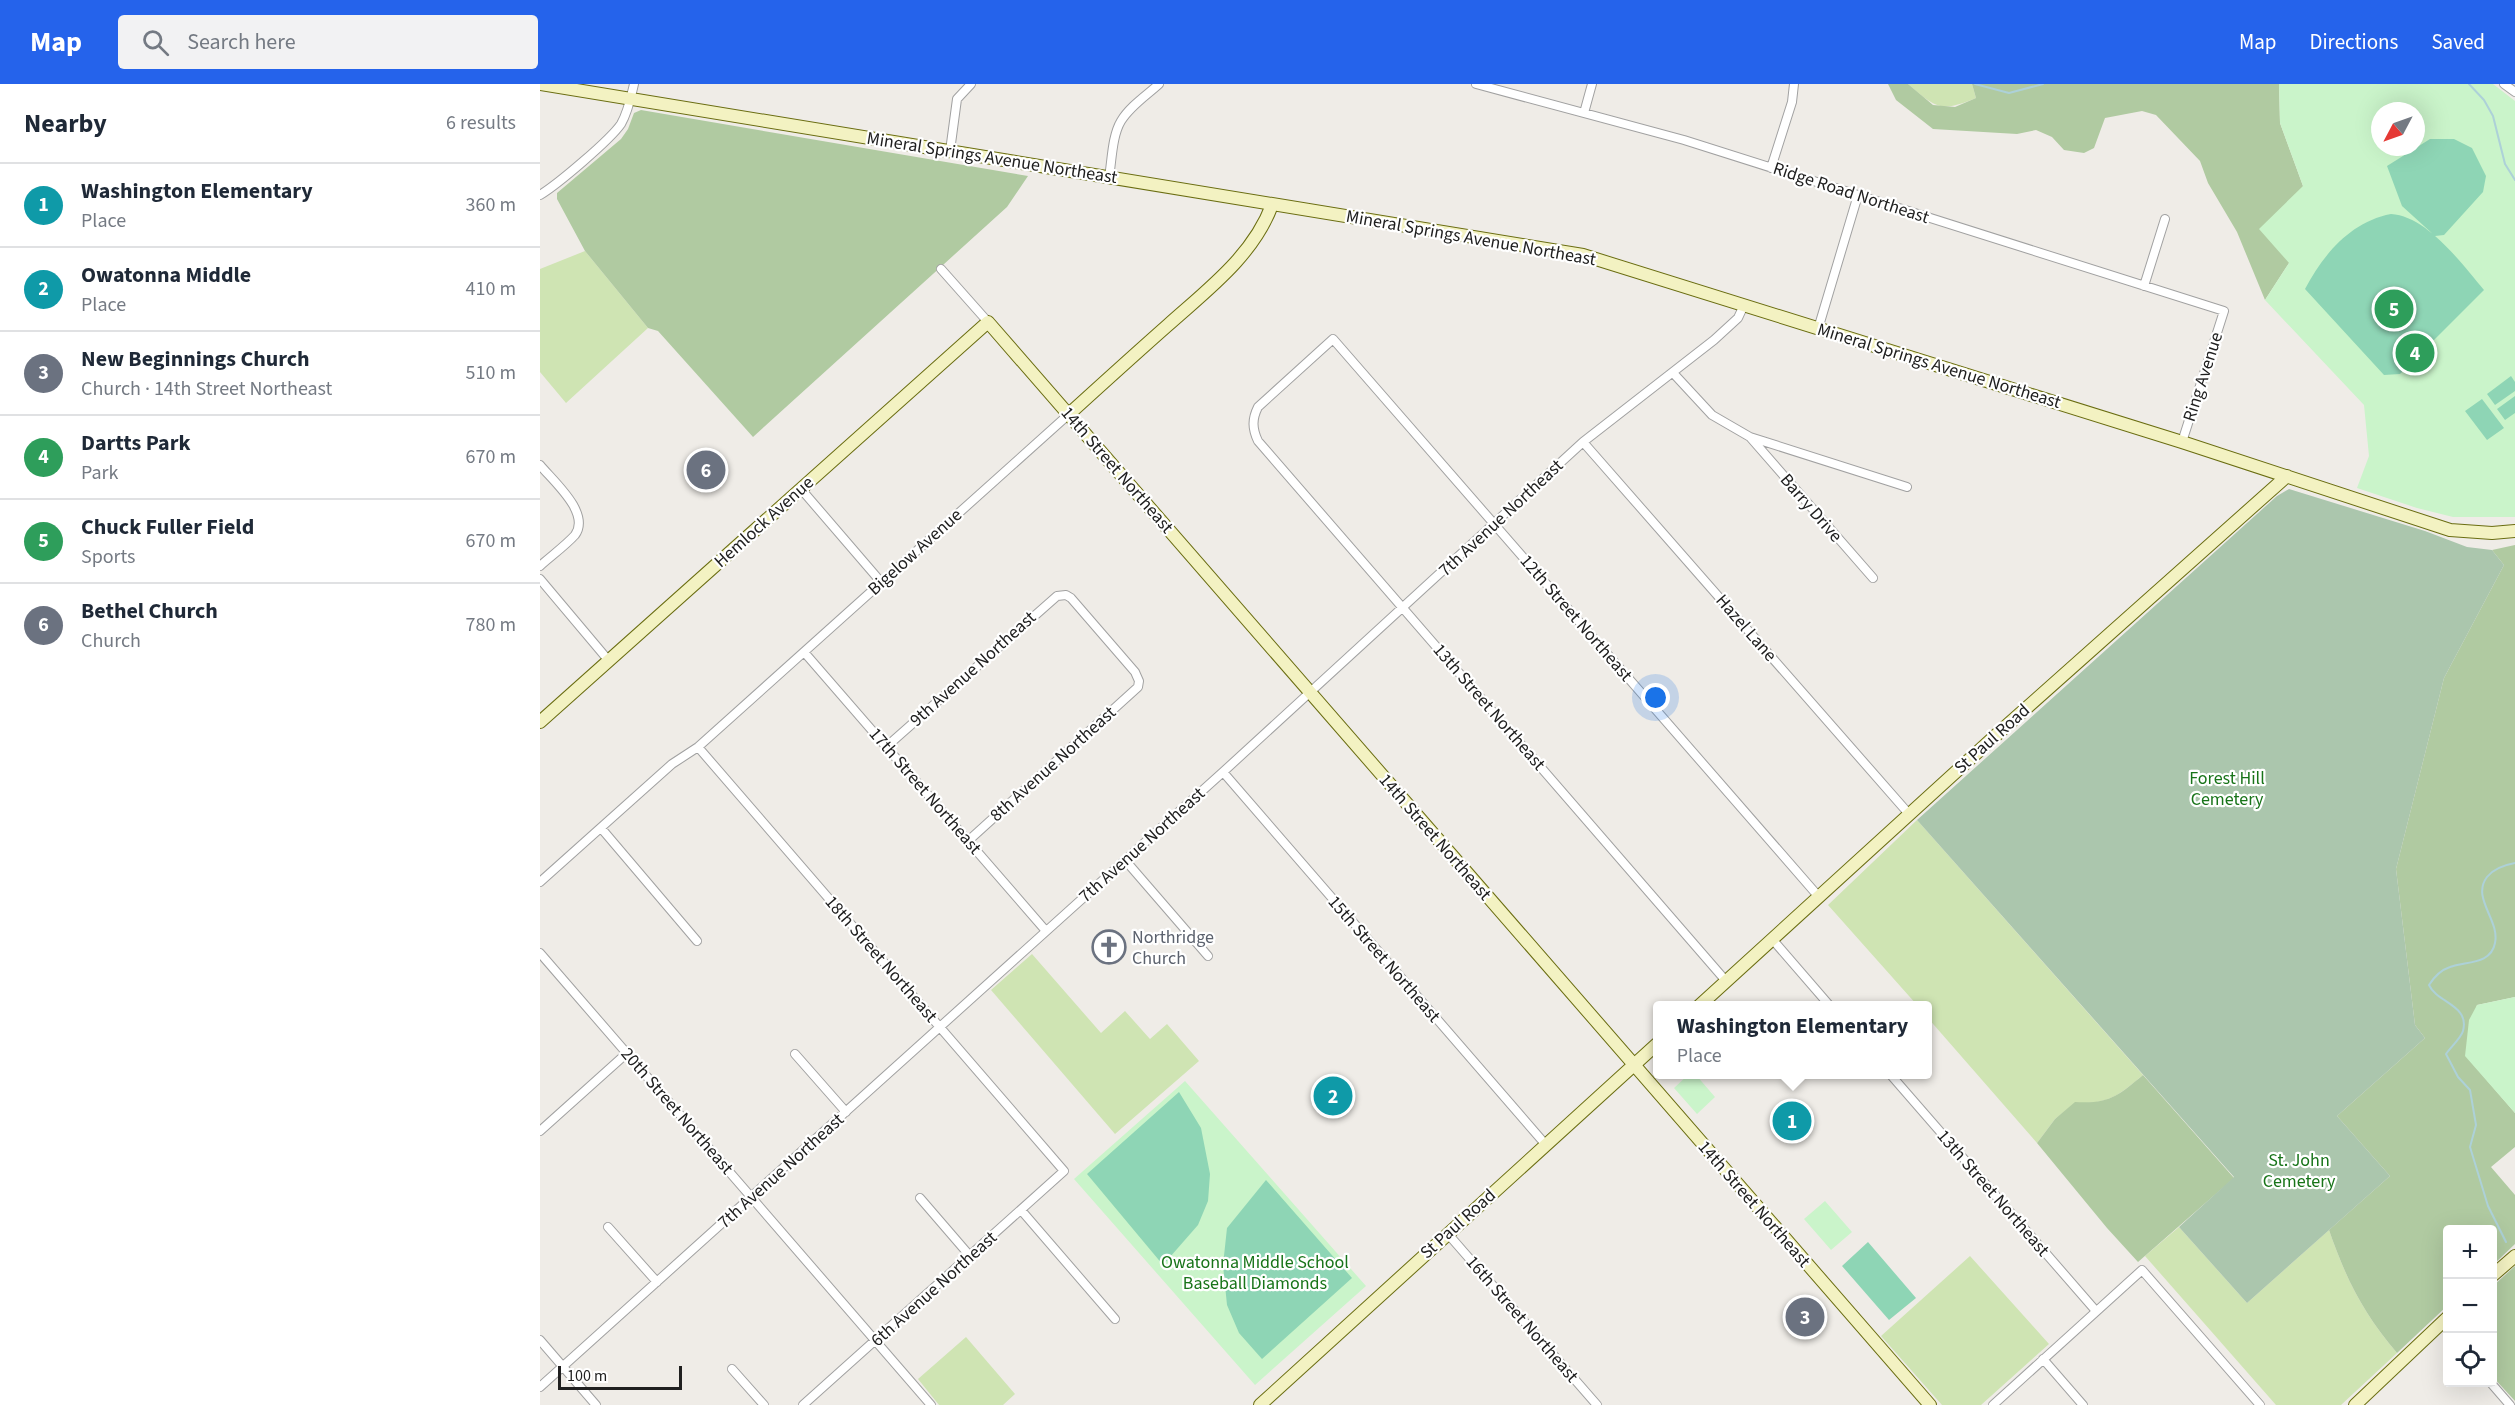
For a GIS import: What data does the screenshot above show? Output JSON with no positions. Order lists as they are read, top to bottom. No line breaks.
{"streets":{"street":["Mineral Springs Avenue Northeast","Ridge Road Northeast","Ring Avenue","14th Street Northeast","Barry Drive","7th Avenue Northeast","Hemlock Avenue","Bigelow Avenue","12th Street Northeast","Hazel Lane","9th Avenue Northeast","13th Street Northeast","St Paul Road","8th Avenue Northeast","17th Street Northeast","18th Street Northeast","15th Street Northeast","20th Street Northeast","6th Avenue Northeast","16th Street Northeast"]},"crossings":[["Mineral Springs Avenue Northeast","Ring Avenue"],["Mineral Springs Avenue Northeast","7th Avenue Northeast"],["Mineral Springs Avenue Northeast","Bigelow Avenue"],["Mineral Springs Avenue Northeast","St Paul Road"],["Ridge Road Northeast","Ring Avenue"],["14th Street Northeast","7th Avenue Northeast"],["14th Street Northeast","Hemlock Avenue"],["14th Street Northeast","Bigelow Avenue"],["14th Street Northeast","St Paul Road"],["Barry Drive","7th Avenue Northeast"],["7th Avenue Northeast","12th Street Northeast"],["7th Avenue Northeast","Hazel Lane"],["7th Avenue Northeast","13th Street Northeast"],["7th Avenue Northeast","17th Street Northeast"],["7th Avenue Northeast","18th Street Northeast"],["7th Avenue Northeast","15th Street Northeast"],["7th Avenue Northeast","20th Street Northeast"],["Bigelow Avenue","17th Street Northeast"],["Bigelow Avenue","18th Street Northeast"],["12th Street Northeast","13th Street Northeast"],["12th Street Northeast","St Paul Road"],["Hazel Lane","St Paul Road"],["9th Avenue Northeast","8th Avenue Northeast"],["9th Avenue Northeast","17th Street Northeast"],["13th Street Northeast","St Paul Road"],["St Paul Road","15th Street Northeast"],["St Paul Road","16th Street Northeast"],["8th Avenue Northeast","17th Street Northeast"],["18th Street Northeast","6th Avenue Northeast"],["20th Street Northeast","6th Avenue Northeast"]],"parks":["Forest Hill Cemetery","St. John Cemetery","Owatonna Middle School Baseball Diamonds"],"places":{"church":["Northridge Church"]},"scale_bar":"100 m","north":"bottom left","page":{"header":"Map","search":"Search here","nav":["Map","Directions","Saved"],"heading":["Nearby","6 results"],"list":[{"mark":"1","name":"Washington Elementary","note":"Place","value":"360 m"},{"mark":"2","name":"Owatonna Middle","note":"Place","value":"410 m"},{"mark":"3","name":"New Beginnings Church","note":"Church · 14th Street Northeast","value":"510 m"},{"mark":"4","name":"Dartts Park","note":"Park","value":"670 m"},{"mark":"5","name":"Chuck Fuller Field","note":"Sports","value":"670 m"},{"mark":"6","name":"Bethel Church","note":"Church","value":"780 m"}],"pins":["5","4","6","2","1","3"],"popup":["Washington Elementary","Place"],"map_buttons":["+","−"],"scale":"100 m"}}
